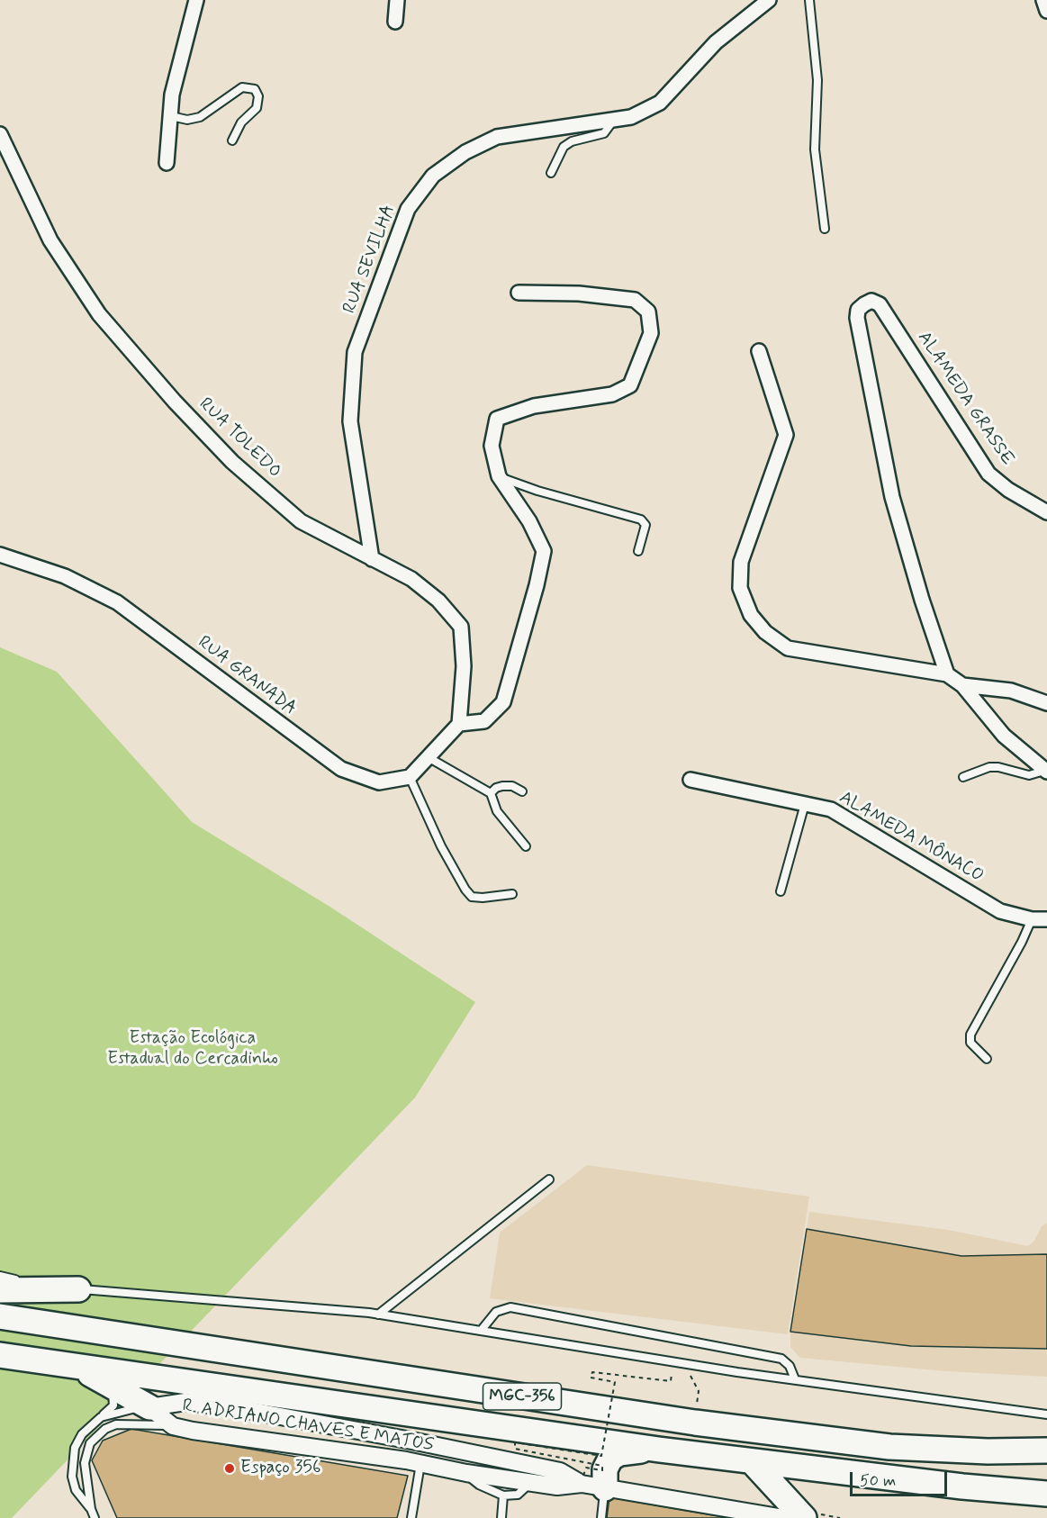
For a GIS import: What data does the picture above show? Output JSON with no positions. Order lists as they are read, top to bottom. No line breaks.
{"streets":{"highway":["MGC-356"],"street":["RUA SEVILHA","ALAMEDA GRASSE","RUA TOLEDO","RUA GRANADA","ALAMEDA MÔNACO","R. ADRIANO CHAVES E MATOS"]},"crossings":[["RUA SEVILHA","RUA TOLEDO"]],"parks":["Estação Ecológica Estadual do Cercadinho"],"places":["Espaço 356"],"scale_bar":"50 m"}
